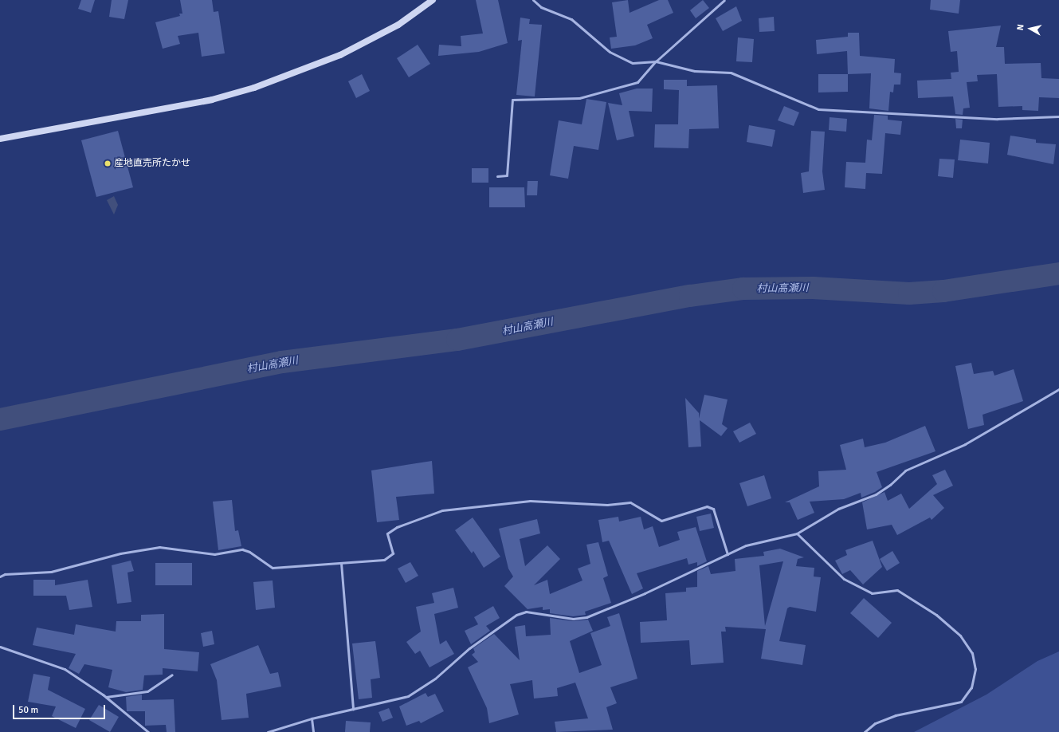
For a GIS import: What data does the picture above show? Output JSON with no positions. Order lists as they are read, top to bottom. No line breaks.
{"water":["村山高瀬川"],"places":["産地直売所たかせ"],"scale_bar":"50 m","north":"left"}
